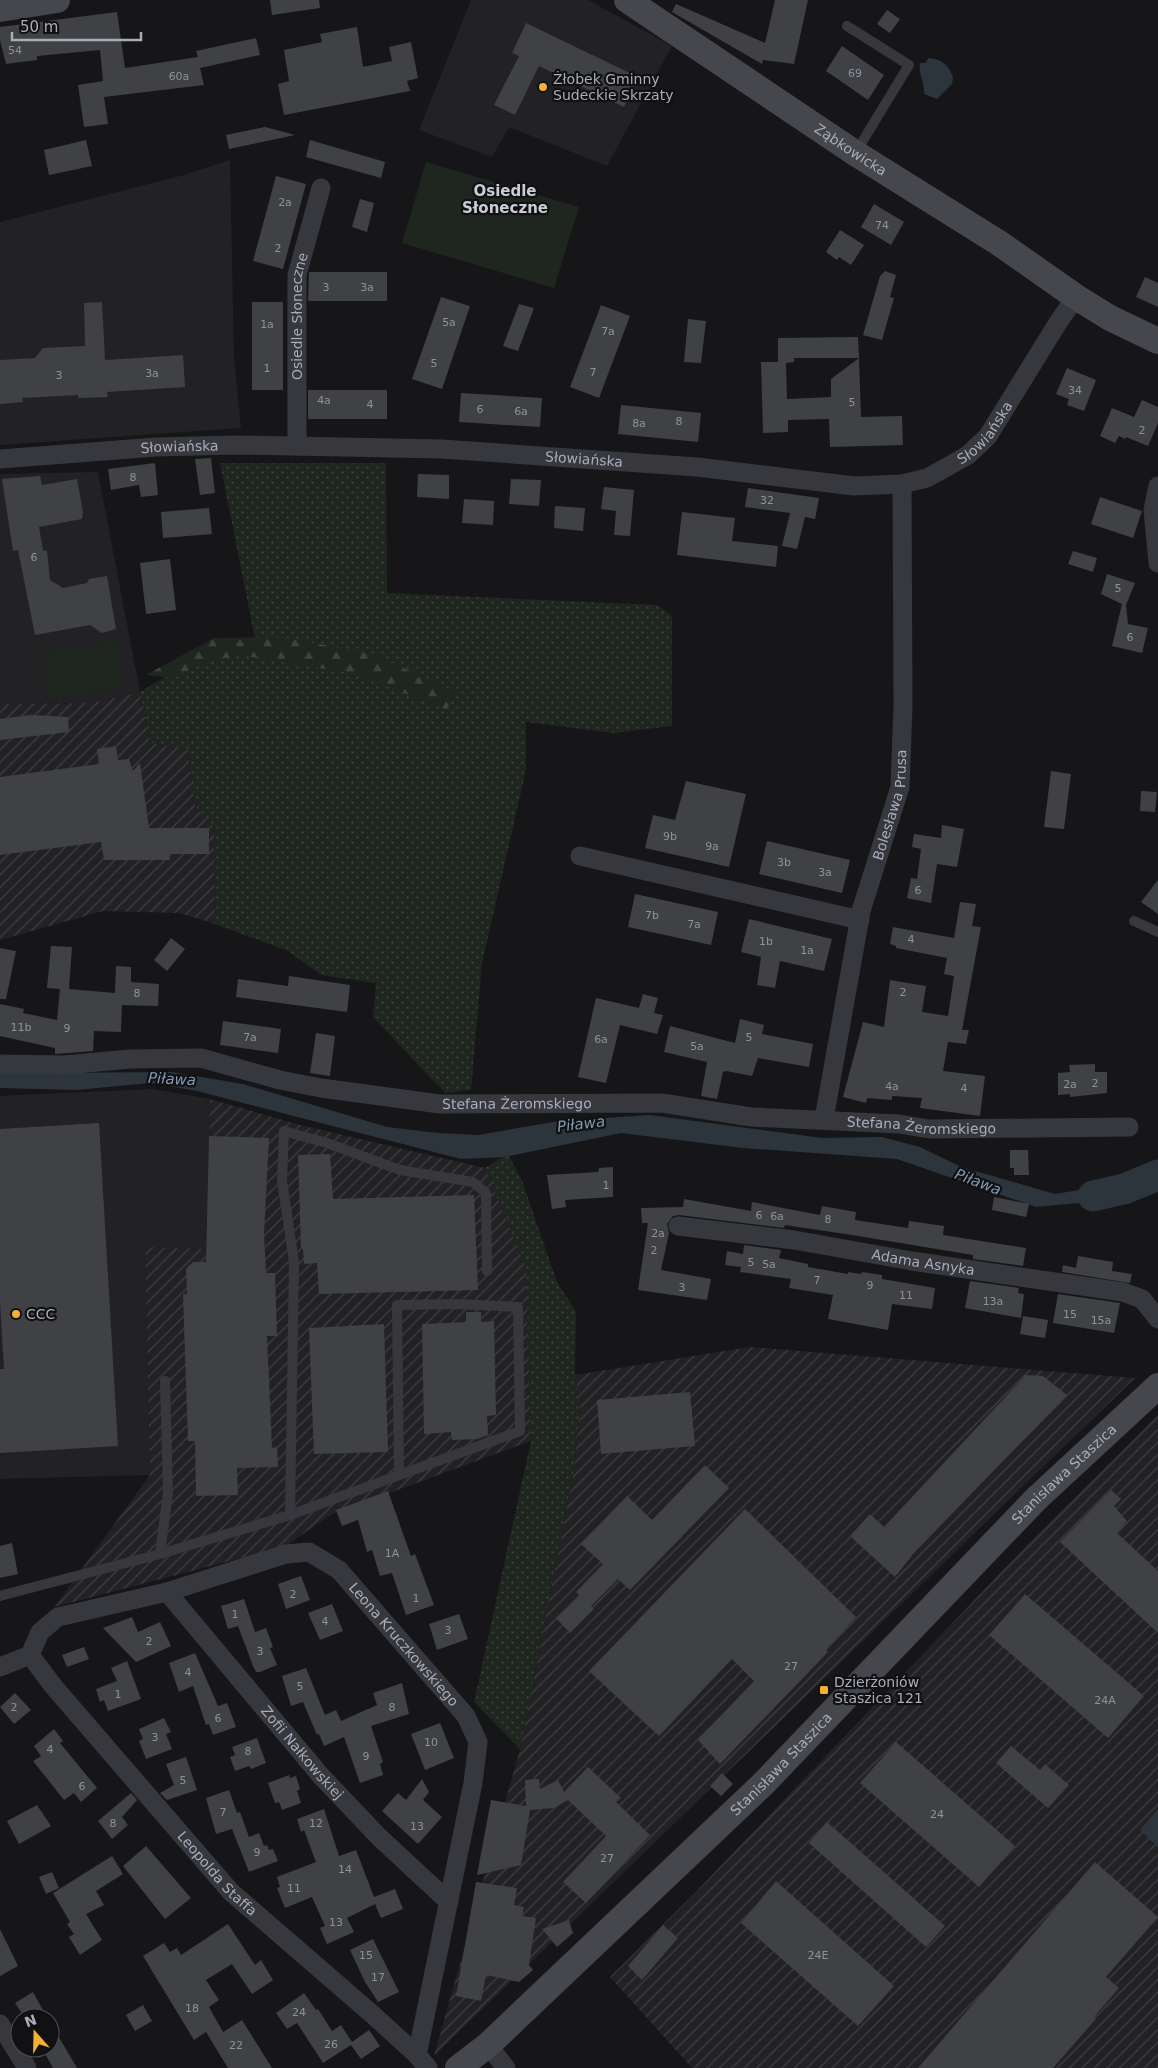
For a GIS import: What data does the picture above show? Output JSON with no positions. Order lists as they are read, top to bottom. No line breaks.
{"streets":{"main road":["Ząbkowicka","Stanisława Staszica"],"street":["Osiedle Słoneczne","Słowiańska","Bolesława Prusa","Stefana Żeromskiego","Adama Asnyka","Leona Kruczkowskiego","Zofii Nałkowskiej","Leopolda Staffa"]},"crossings":[["Ząbkowicka","Słowiańska"],["Osiedle Słoneczne","Słowiańska"],["Słowiańska","Bolesława Prusa"],["Bolesława Prusa","Stefana Żeromskiego"],["Leona Kruczkowskiego","Zofii Nałkowskiej"],["Leona Kruczkowskiego","Leopolda Staffa"]],"districts":["Osiedle Słoneczne"],"water":["Piława"],"places":{"other":["Żłobek Gminny Sudeckie Skrzaty","CCC"],"transit":["Dzierżoniów Staszica 121"]},"house_numbers":["54","69","60a","2a","74","2","3","3a","5a","1a","7a","5","1","7","3a","3","34","4a","5","4","6","6a","8","8a","2","8","32","6","5","6","9b","9a","3b","3a","6","7b","7a","4","1b","1a","2","8","11b","9","7a","5","6a","5a","2","2a","4a","4","1","6","6a","8","2a","2","5","5a","7","9","3","11","13a","15","15a","1A","2","1","1","4","3","2","3","27","4","5","1","24A","2","8","6","3","10","4","8","9","5","6","7","24","8","12","13","9","27","14","11","13","15","24E","17","18","24","26","22"],"scale_bar":"50 m","north":"top"}
